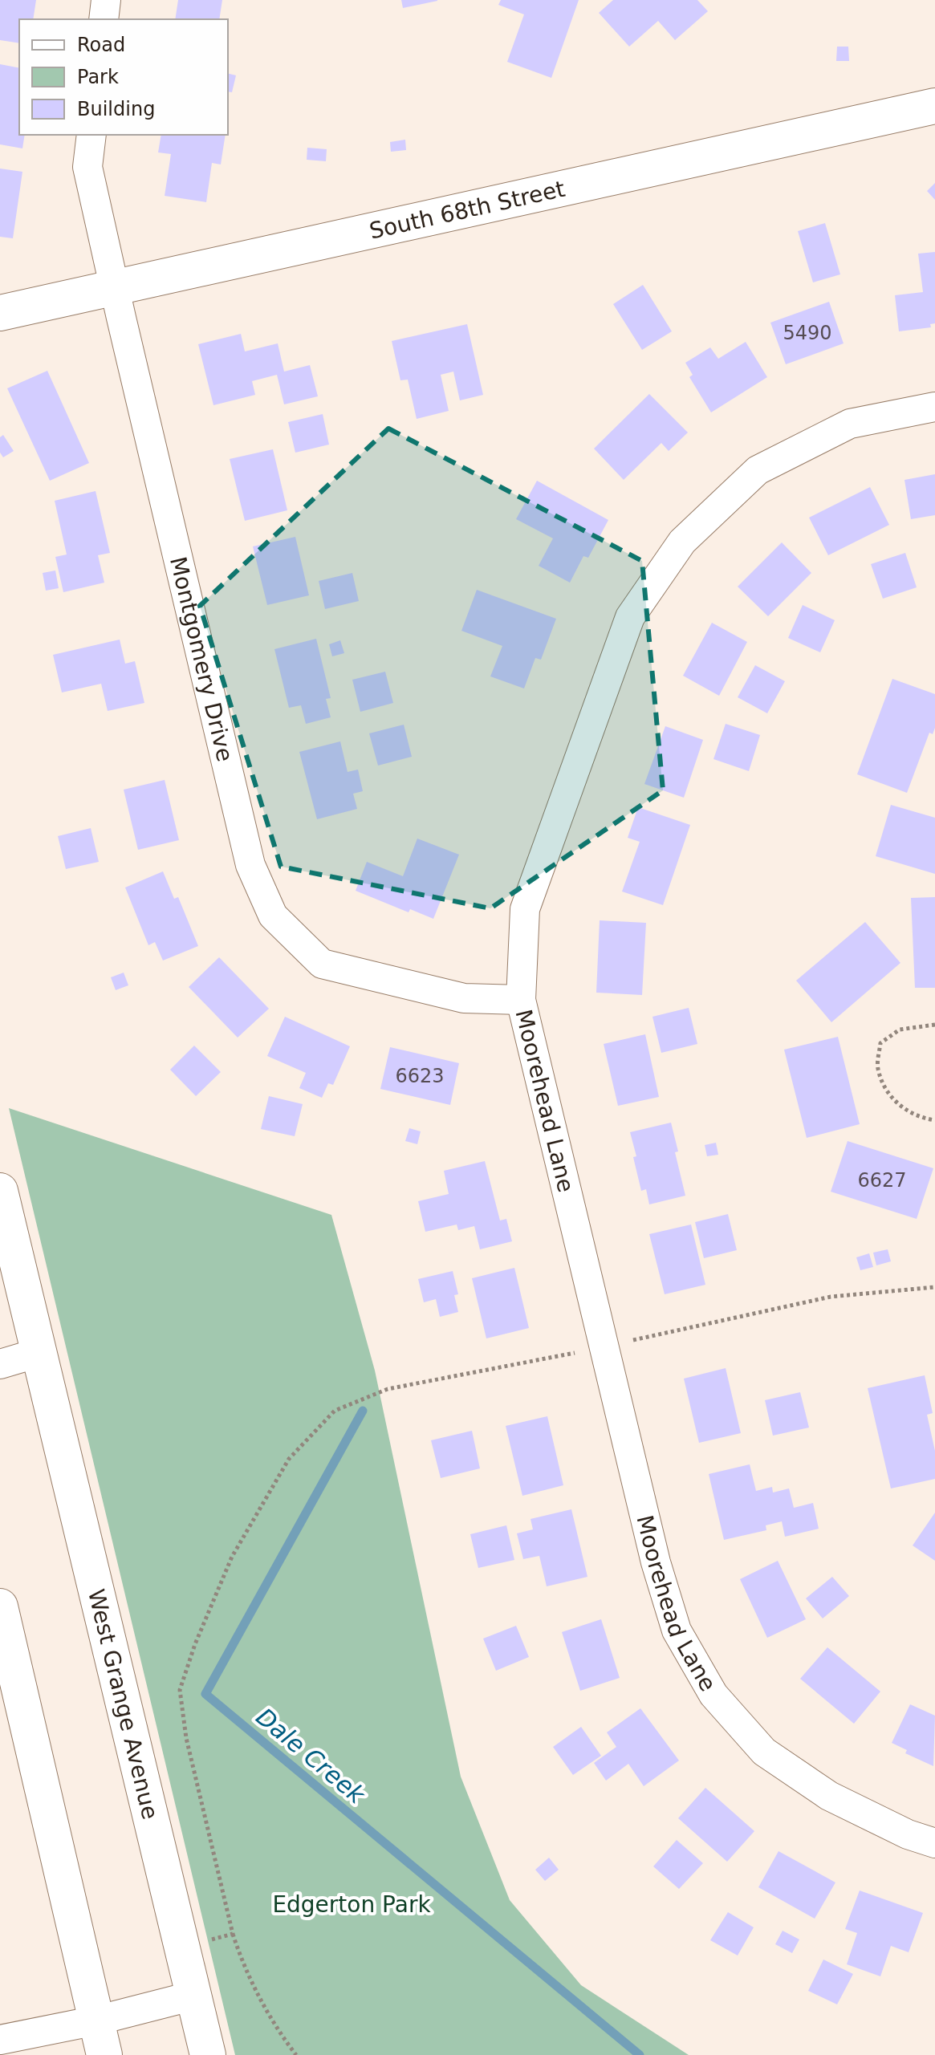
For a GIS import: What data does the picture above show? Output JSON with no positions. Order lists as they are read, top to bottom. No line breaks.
{"streets":{"street":["South 68th Street","Montgomery Drive","Moorehead Lane","West Grange Avenue"]},"crossings":[["South 68th Street","Montgomery Drive"],["Montgomery Drive","Moorehead Lane"]],"water":["Dale Creek"],"parks":["Edgerton Park"],"house_numbers":["5490","6623","6627"],"legend":["Road","Park","Building"]}
